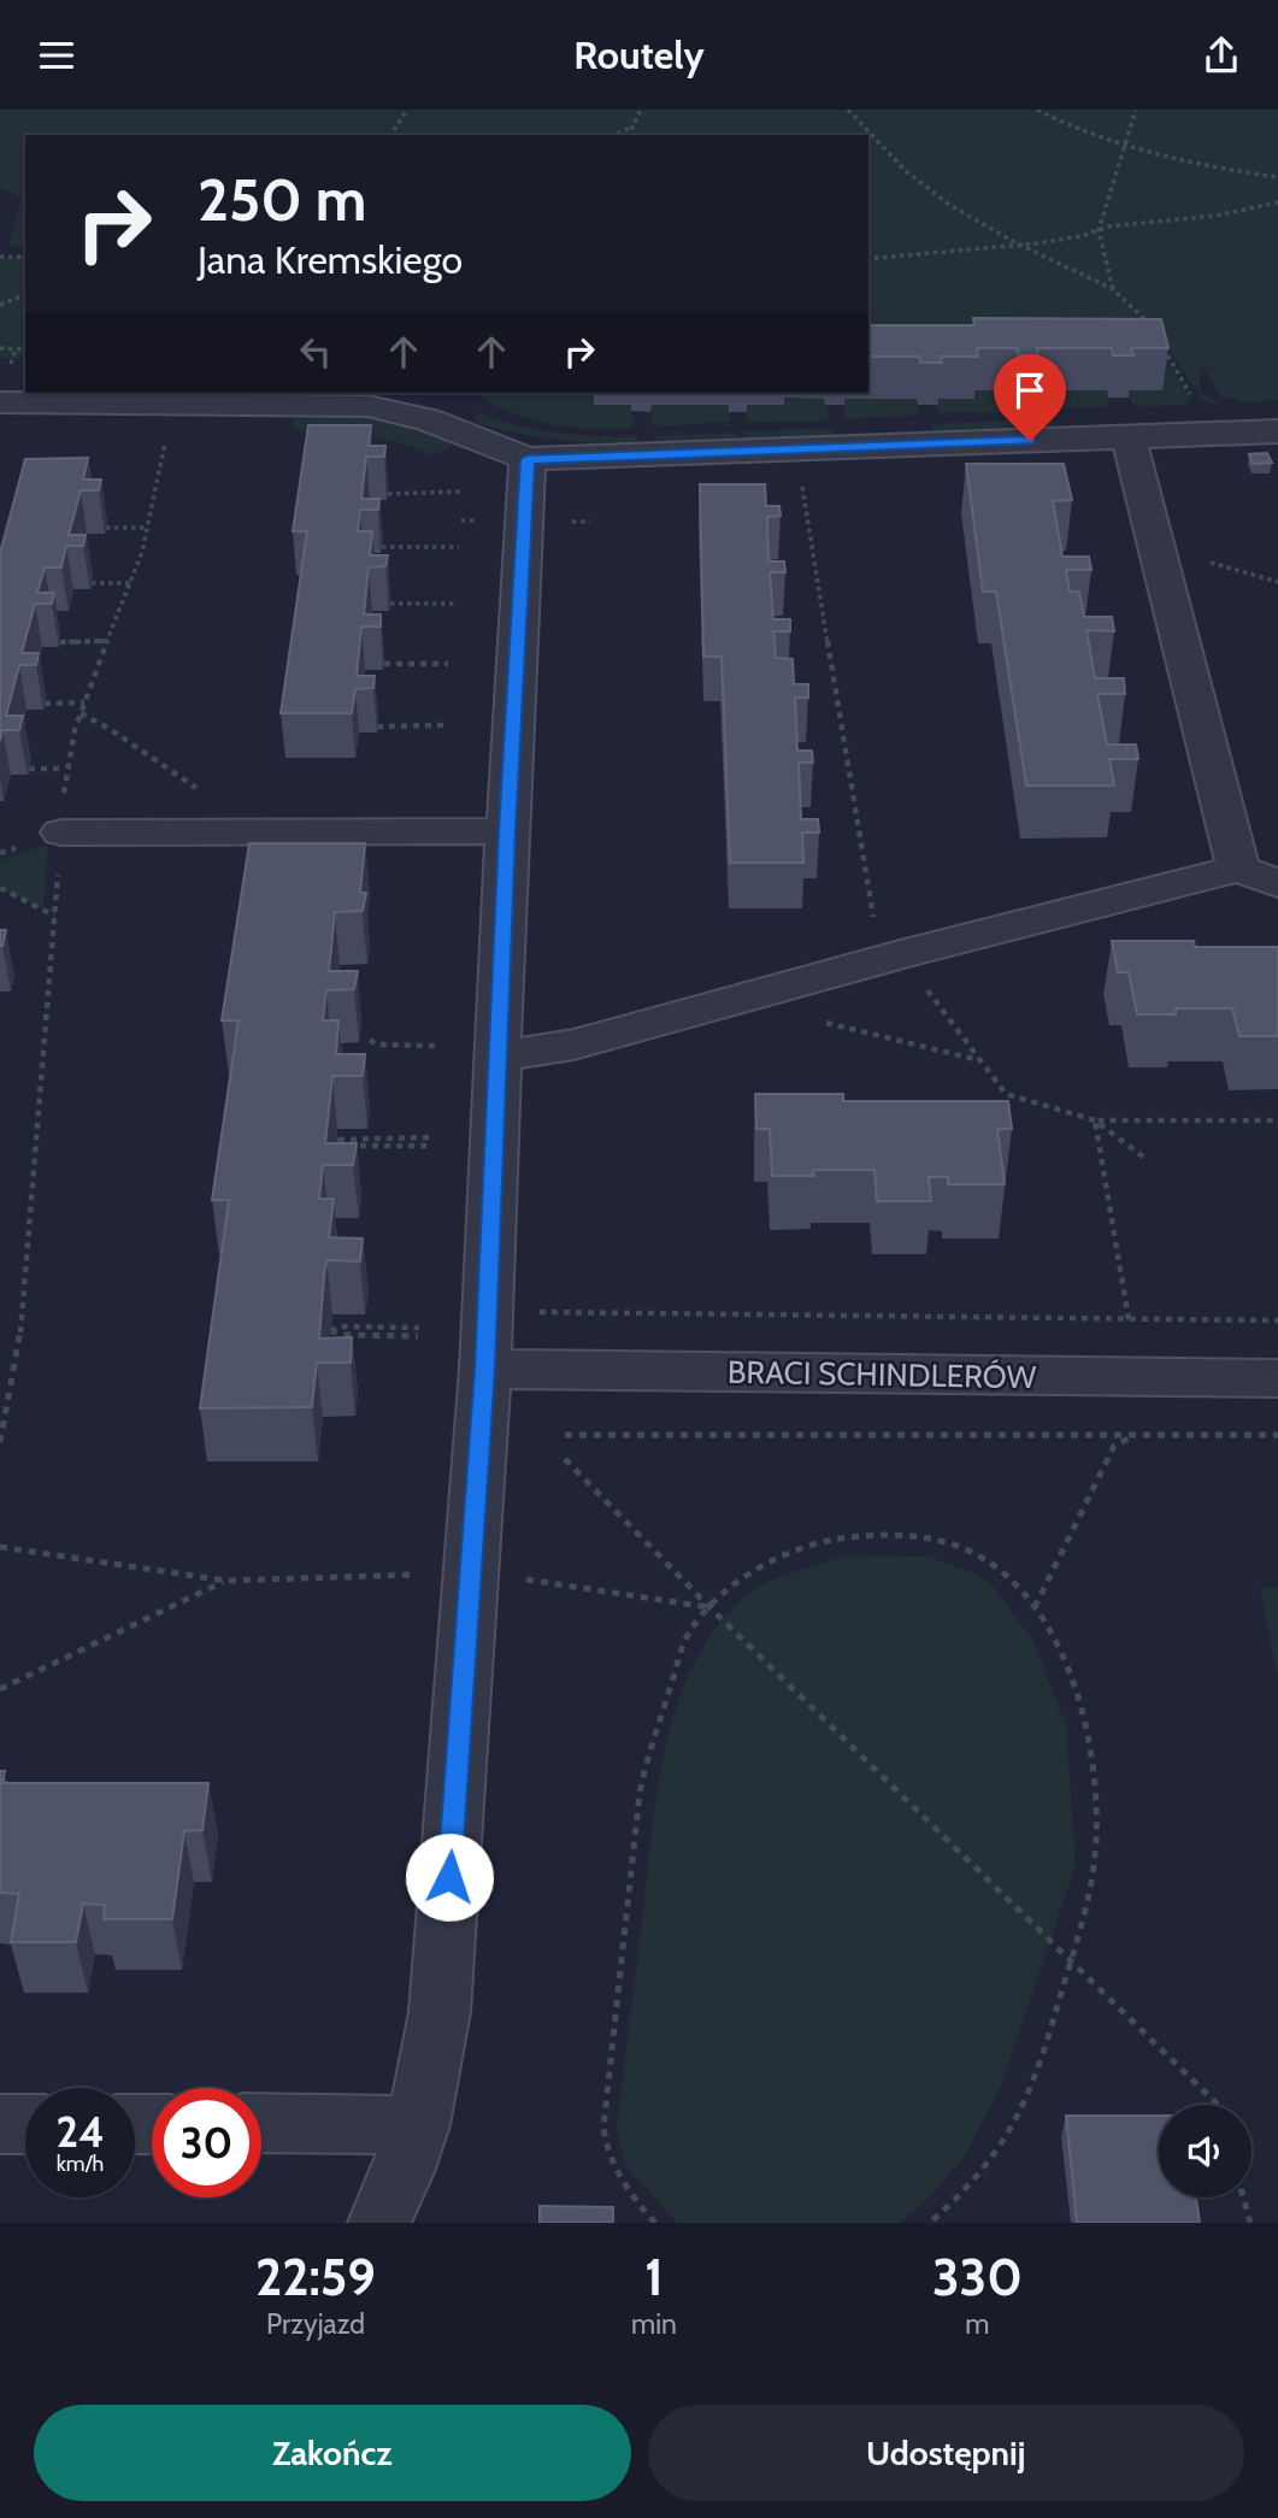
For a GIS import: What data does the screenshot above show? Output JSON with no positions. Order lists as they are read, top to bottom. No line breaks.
{"streets":{"street":["BRACI SCHINDLERÓW"]},"page":{"header":"Routely","turn":["250 m","Jana Kremskiego"],"speed":"24 km/h","limit":"30","eta":["22:59","Przyjazd","1","min","330","m"],"buttons":["Zakończ","Udostępnij"]}}
